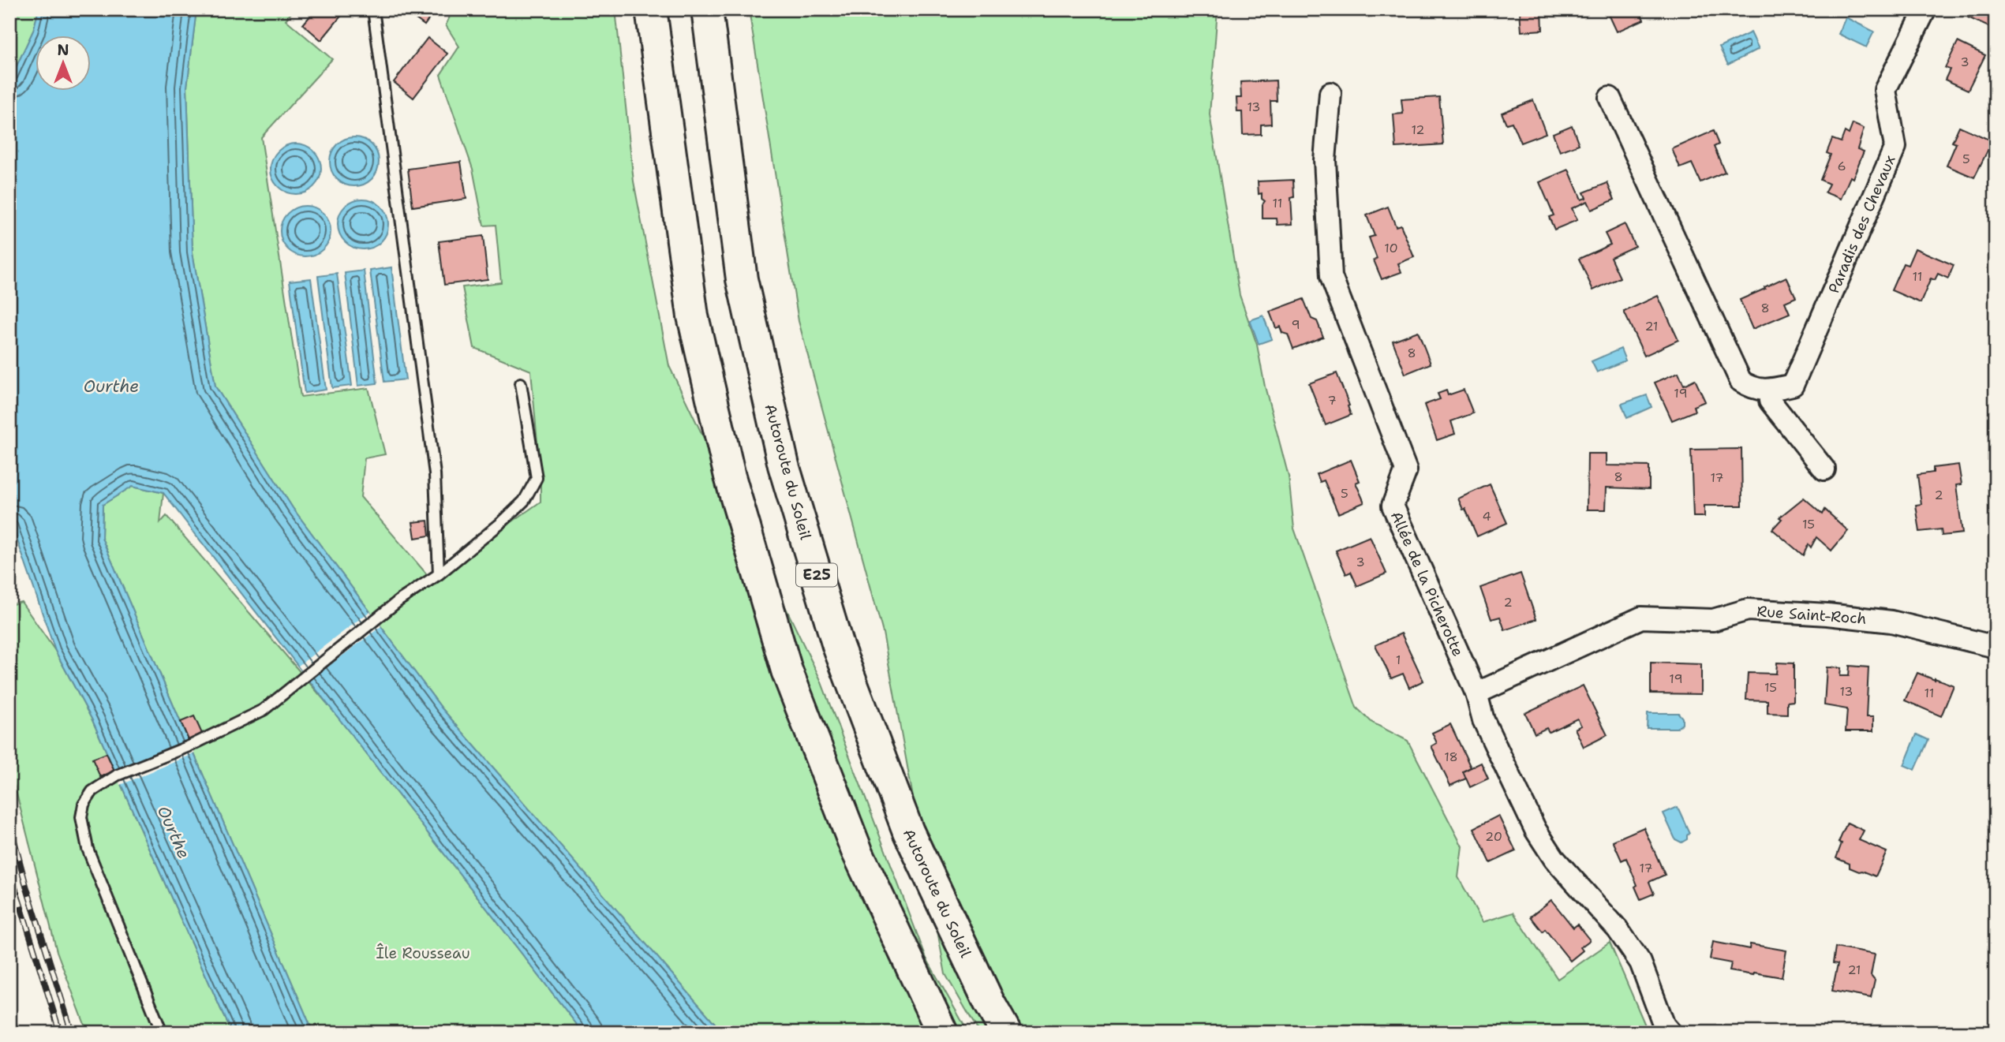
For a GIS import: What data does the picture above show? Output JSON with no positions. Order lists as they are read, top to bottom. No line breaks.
{"streets":{"highway":["Autoroute du Soleil","E25"],"street":["Paradis des Chevaux","Allée de la Picherotte","Rue Saint-Roch"]},"crossings":[["Allée de la Picherotte","Rue Saint-Roch"]],"water":["Ourthe"],"parks":["Île Rousseau"],"house_numbers":["3","13","12","5","6","11","10","11","8","9","21","8","19","7","8","17","5","2","4","15","3","2","1","19","15","13","11","18","20","17","21"],"north":"top"}
